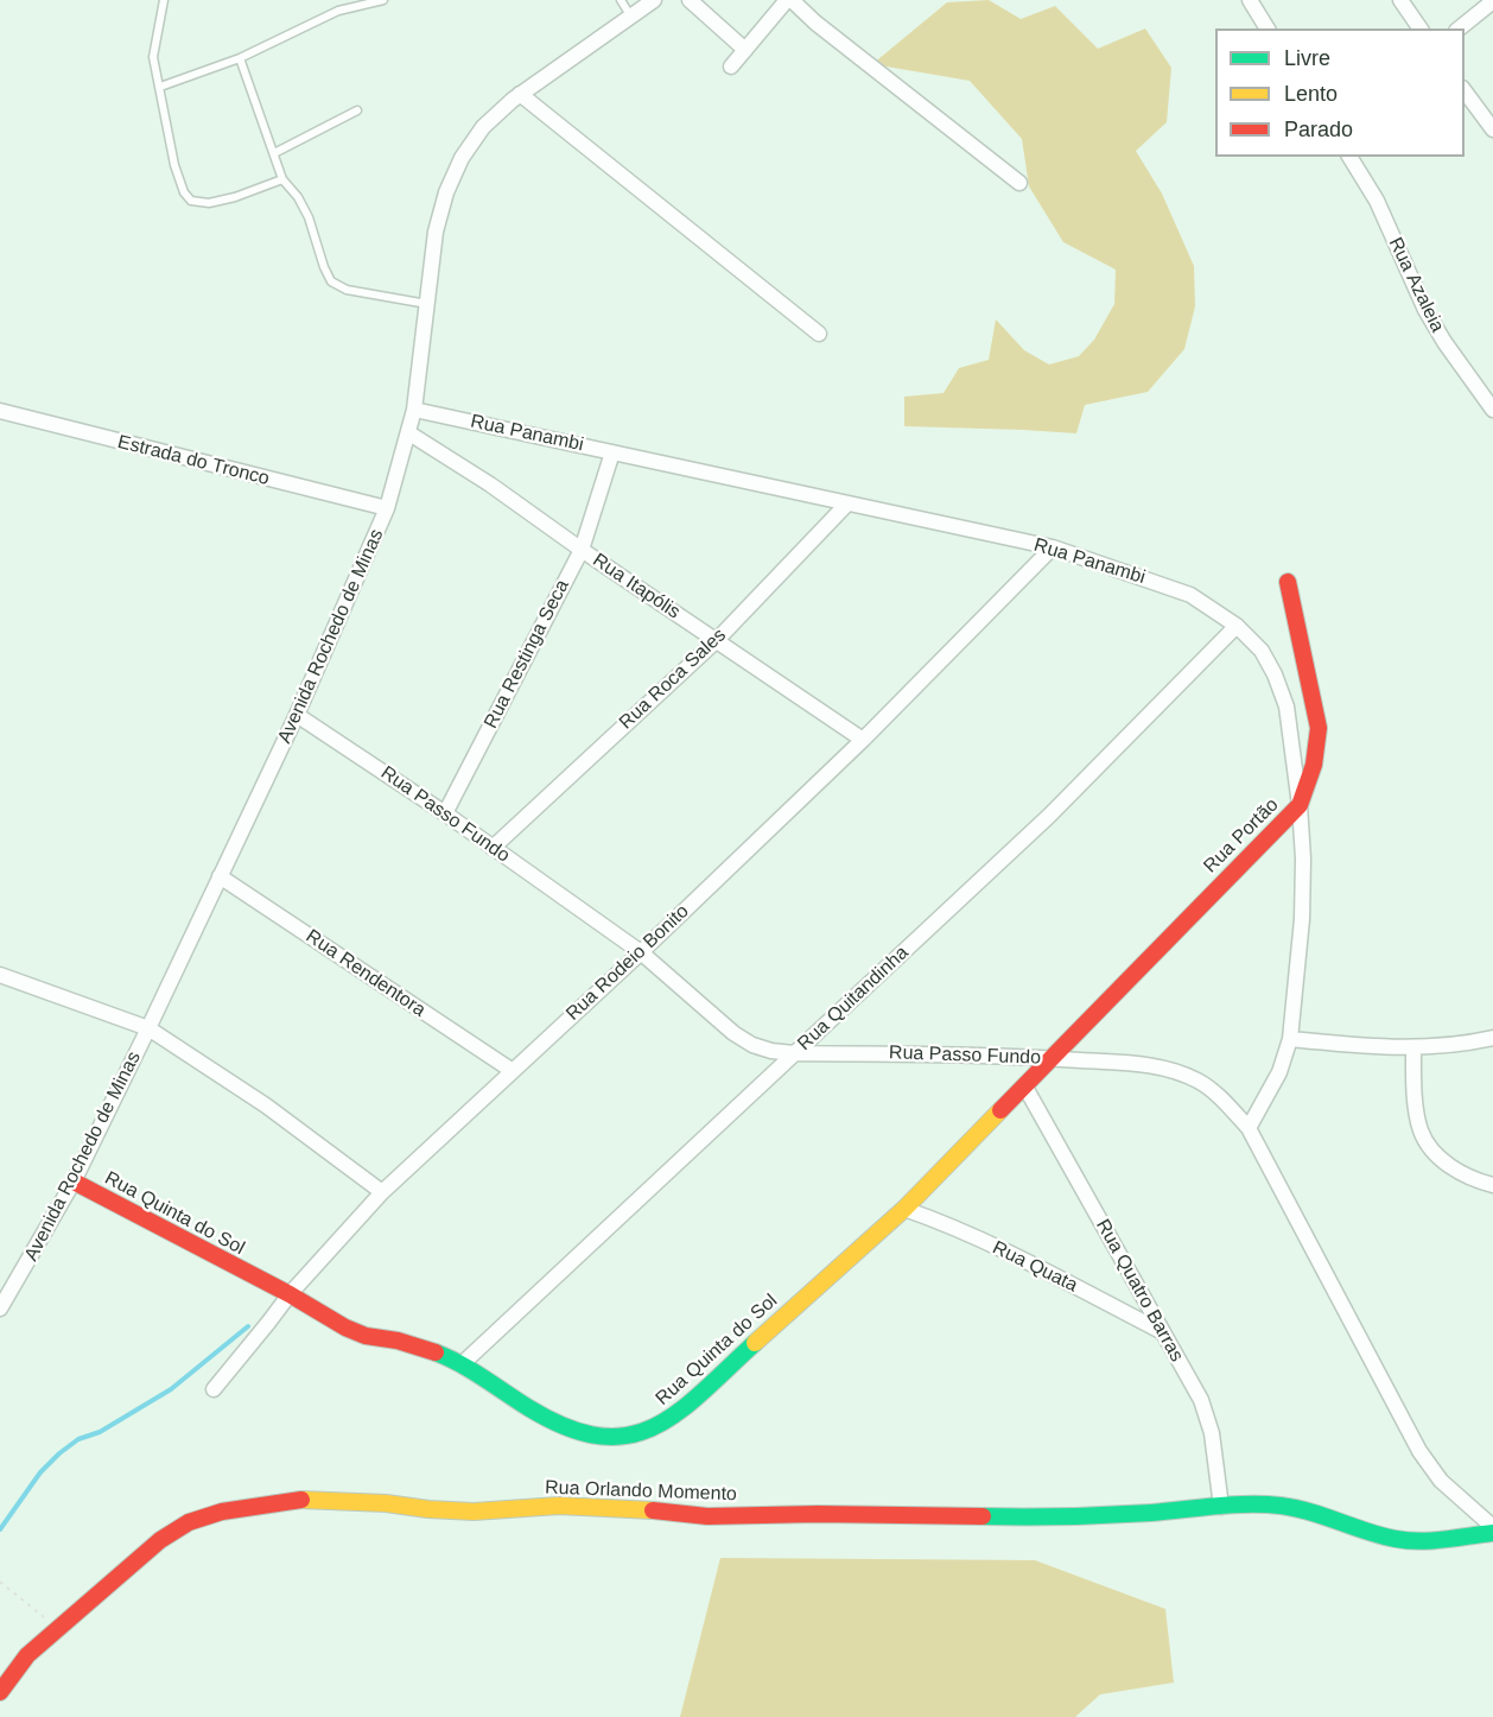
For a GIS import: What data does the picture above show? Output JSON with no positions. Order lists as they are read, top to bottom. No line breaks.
{"streets":{"street":["Rua Azaleia","Rua Panambi","Estrada do Tronco","Rua Itapólis","Avenida Rochedo de Minas","Rua Restinga Seca","Rua Roca Sales","Rua Passo Fundo","Rua Portão","Rua Rodeio Bonito","Rua Rendentora","Rua Quitandinha","Rua Quinta do Sol","Rua Quata","Rua Quatro Barras","Rua Orlando Momento"]},"crossings":[["Rua Panambi","Avenida Rochedo de Minas"],["Rua Panambi","Rua Restinga Seca"],["Rua Panambi","Rua Roca Sales"],["Rua Panambi","Rua Passo Fundo"],["Rua Panambi","Rua Portão"],["Rua Panambi","Rua Rodeio Bonito"],["Rua Panambi","Rua Quitandinha"],["Estrada do Tronco","Avenida Rochedo de Minas"],["Rua Itapólis","Avenida Rochedo de Minas"],["Rua Itapólis","Rua Restinga Seca"],["Rua Itapólis","Rua Roca Sales"],["Rua Itapólis","Rua Rodeio Bonito"],["Avenida Rochedo de Minas","Rua Passo Fundo"],["Avenida Rochedo de Minas","Rua Rendentora"],["Avenida Rochedo de Minas","Rua Quinta do Sol"],["Rua Restinga Seca","Rua Passo Fundo"],["Rua Roca Sales","Rua Passo Fundo"],["Rua Passo Fundo","Rua Portão"],["Rua Passo Fundo","Rua Rodeio Bonito"],["Rua Passo Fundo","Rua Quitandinha"],["Rua Passo Fundo","Rua Quinta do Sol"],["Rua Portão","Rua Quinta do Sol"],["Rua Rodeio Bonito","Rua Rendentora"],["Rua Rodeio Bonito","Rua Quinta do Sol"],["Rua Quitandinha","Rua Quinta do Sol"],["Rua Quinta do Sol","Rua Quata"],["Rua Quinta do Sol","Rua Quatro Barras"],["Rua Quata","Rua Quatro Barras"],["Rua Quatro Barras","Rua Orlando Momento"]],"legend":["Livre","Lento","Parado"]}
